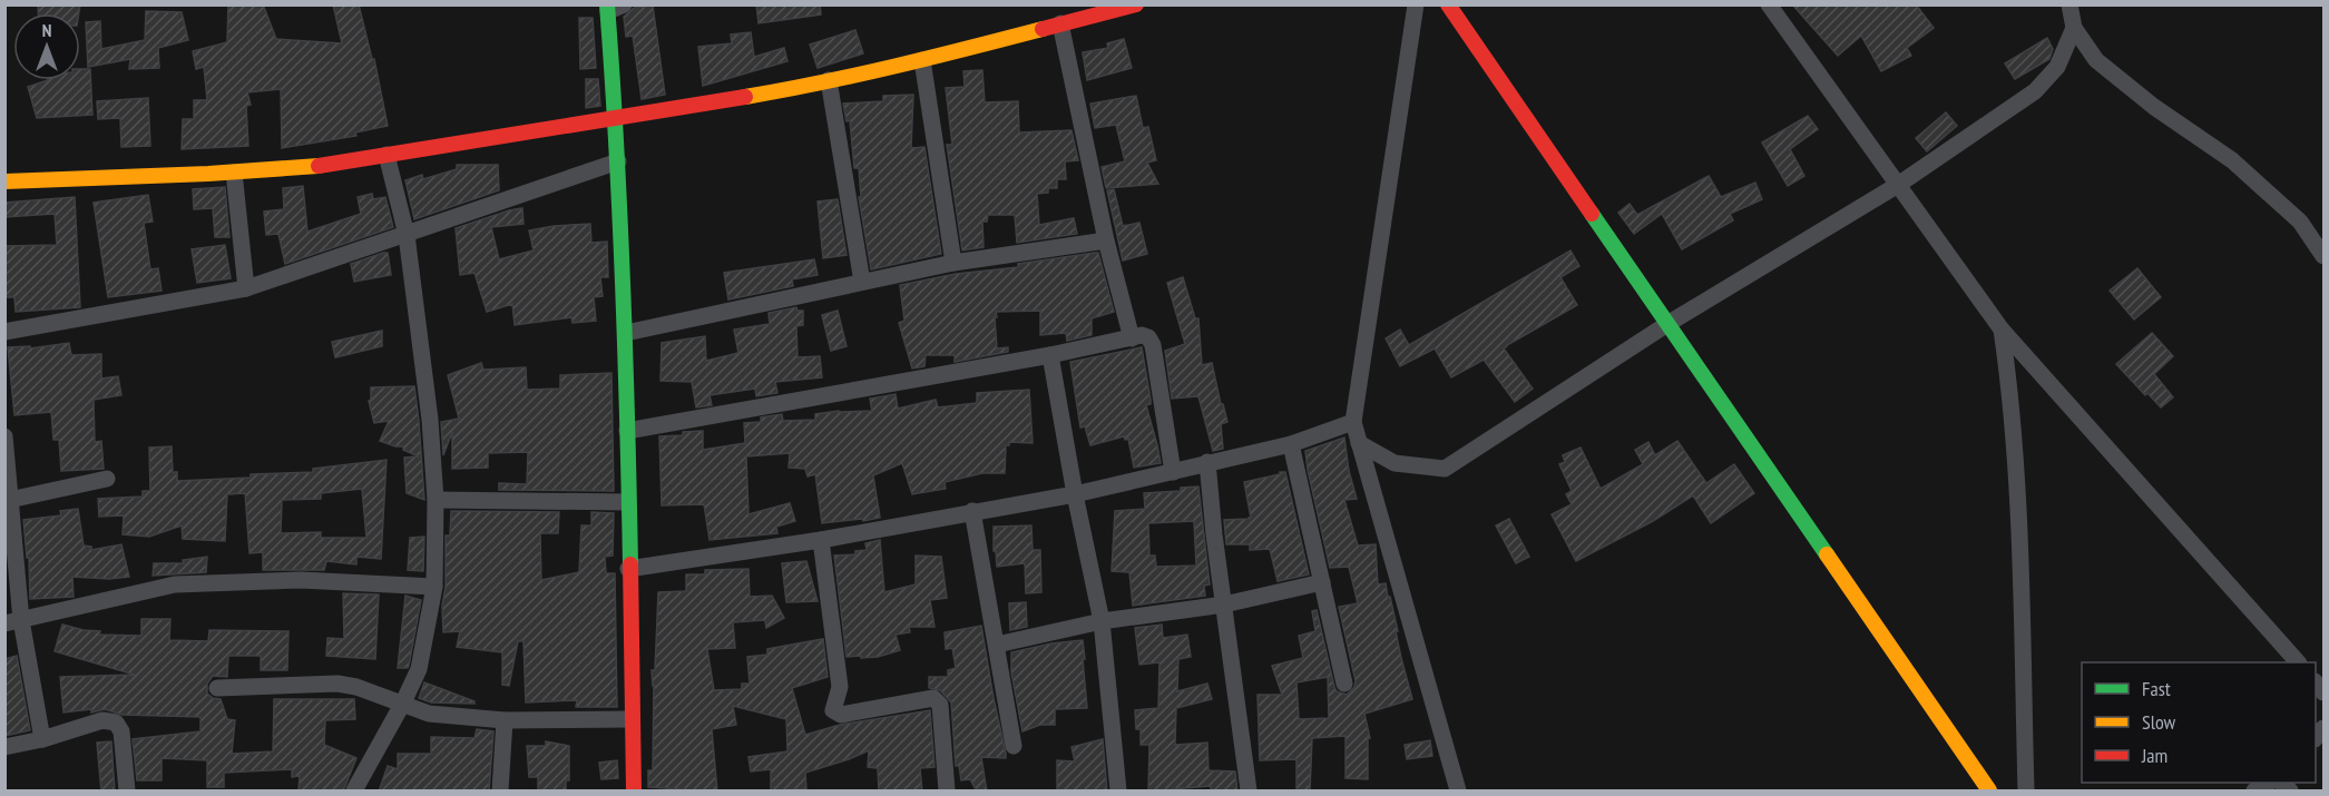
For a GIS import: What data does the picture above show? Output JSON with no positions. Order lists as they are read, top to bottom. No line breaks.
{"legend":["Fast","Slow","Jam"],"north":"top"}
